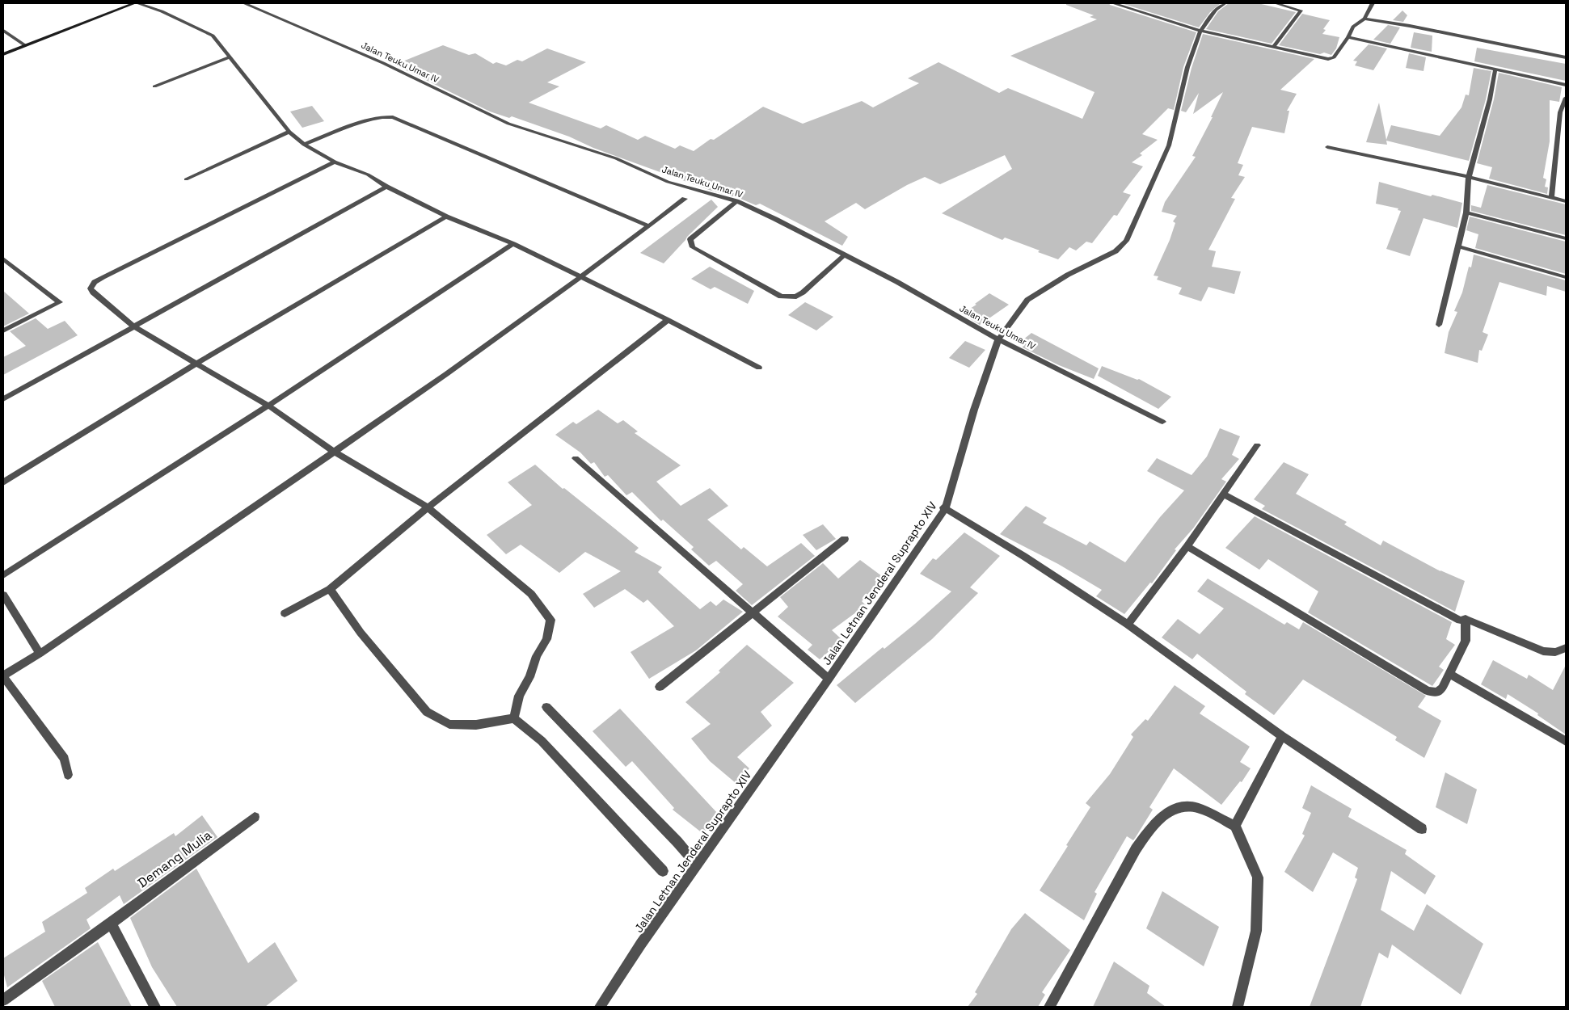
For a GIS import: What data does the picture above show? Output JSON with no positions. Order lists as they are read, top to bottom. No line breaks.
{"streets":{"street":["Jalan Teuku Umar IV","Jalan Letnan Jenderal Suprapto XIV","Demang Mulia"]},"crossings":[["Jalan Teuku Umar IV","Jalan Letnan Jenderal Suprapto XIV"]]}
